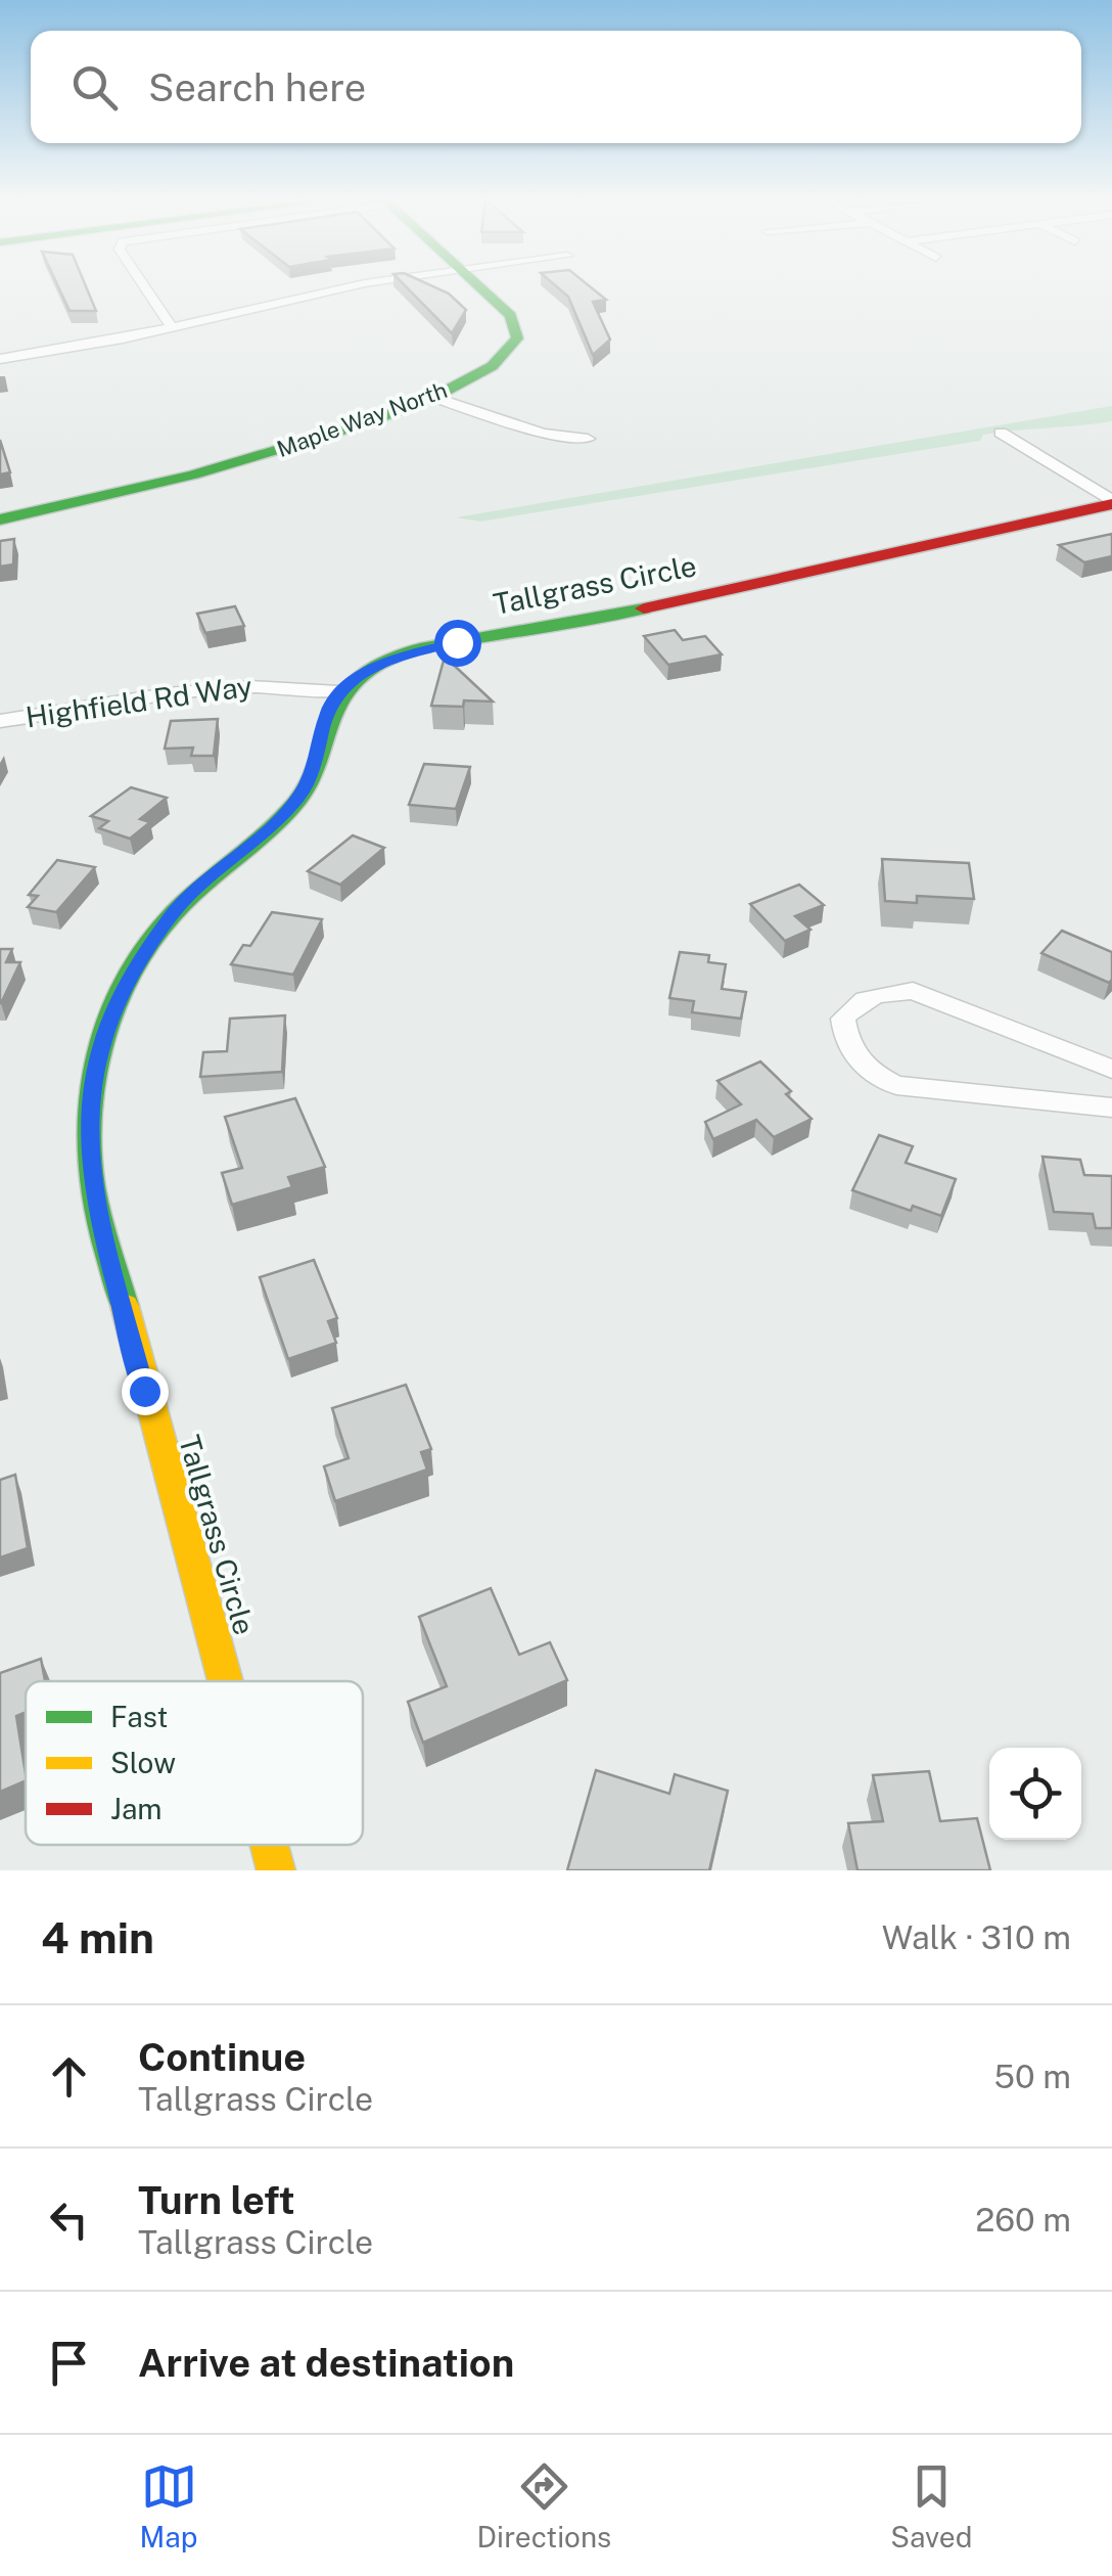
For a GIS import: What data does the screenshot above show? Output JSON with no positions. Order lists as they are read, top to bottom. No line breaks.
{"streets":{"street":["Maple Way North","Tallgrass Circle","Highfield Rd Way"]},"crossings":[["Tallgrass Circle","Highfield Rd Way"]],"legend":["Fast","Slow","Jam"],"page":{"search":"Search here","heading":["4 min","Walk · 310 m"],"list":[["Continue","Tallgrass Circle","50 m"],["Turn left","Tallgrass Circle","260 m"],"Arrive at destination"],"nav":["Map","Directions","Saved"]}}
